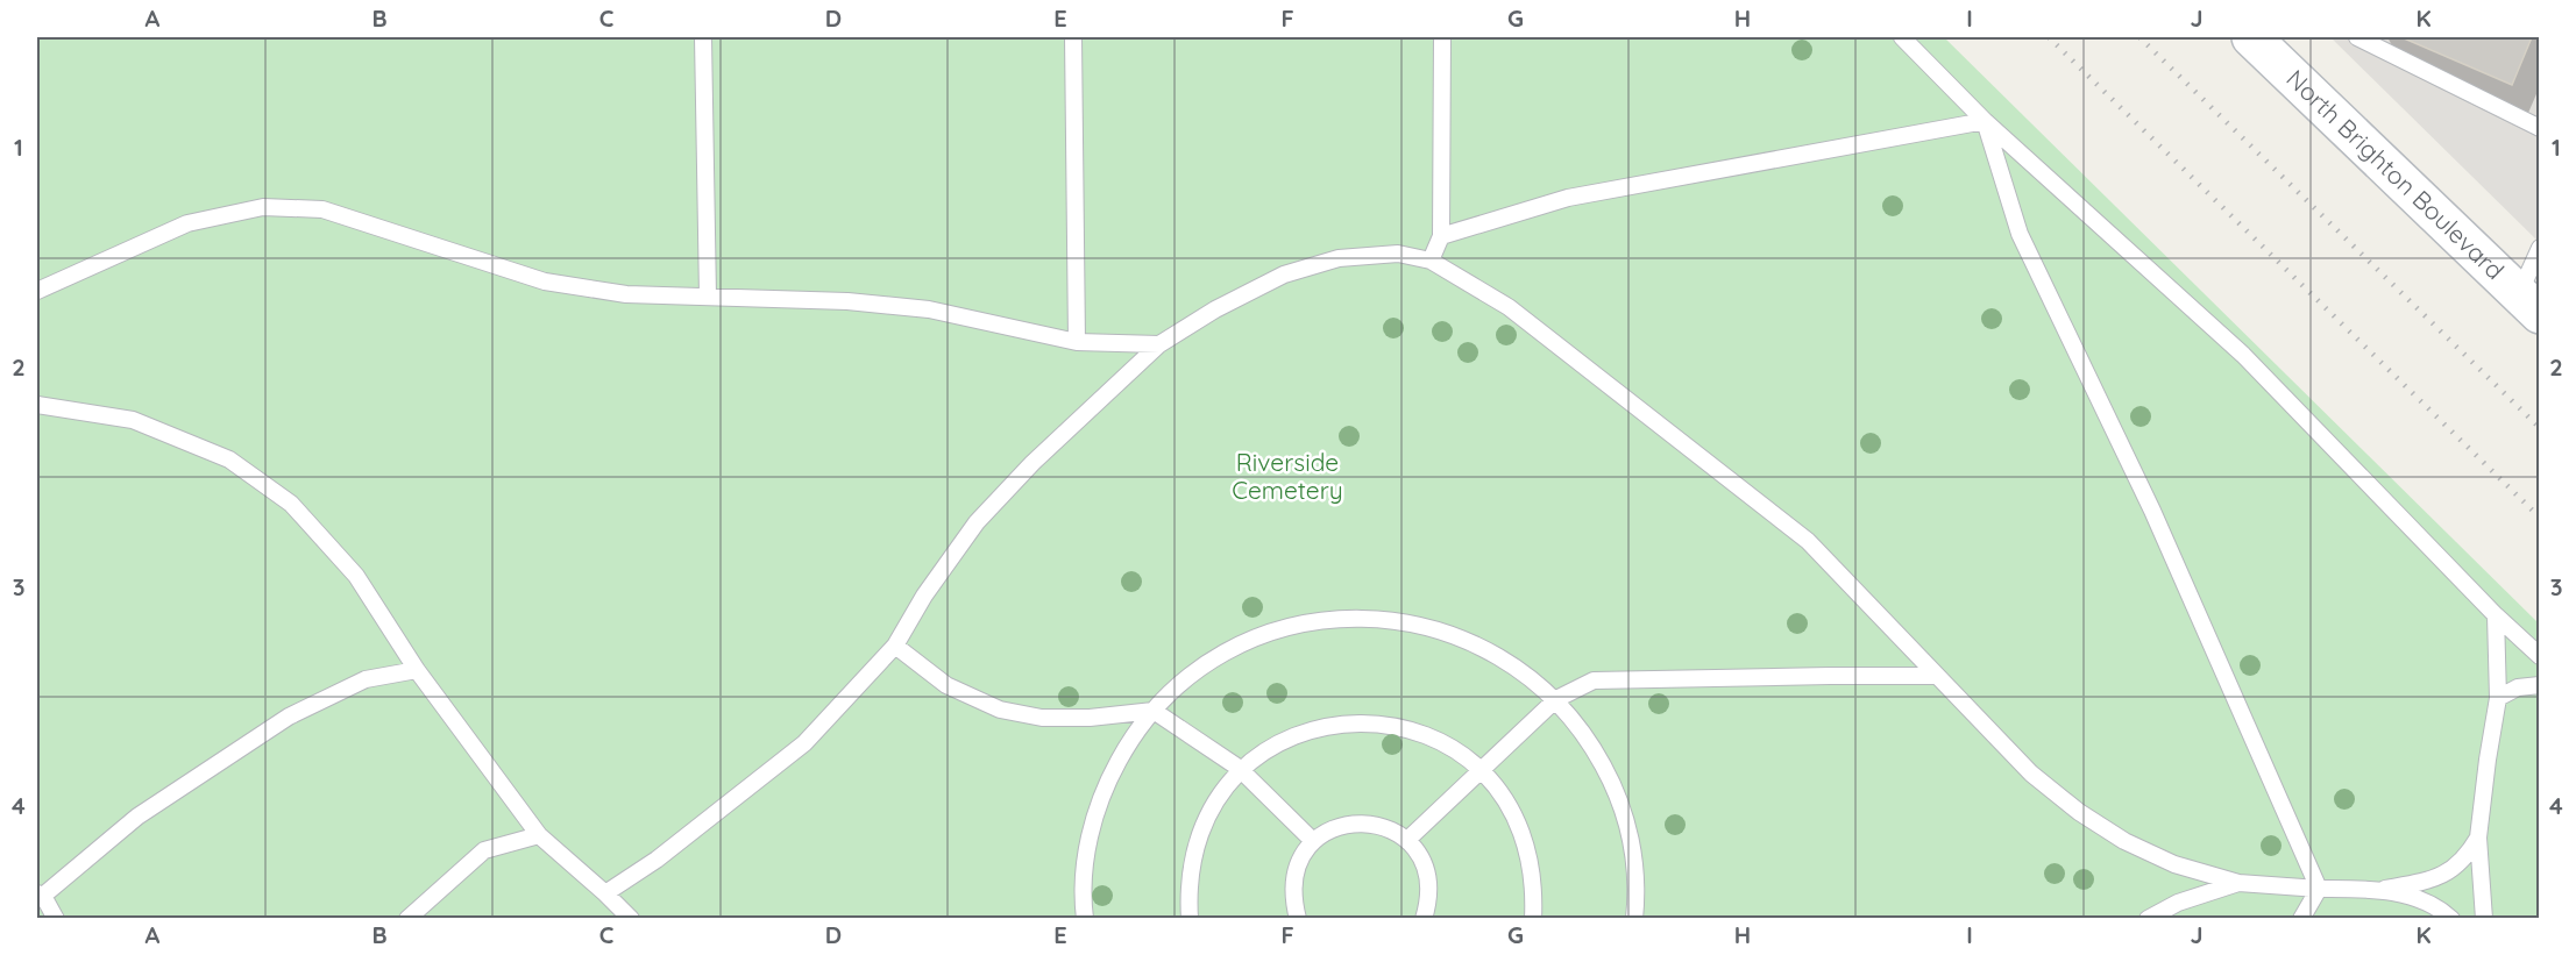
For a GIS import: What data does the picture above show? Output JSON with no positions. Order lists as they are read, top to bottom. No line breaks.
{"streets":{"main road":["North Brighton Boulevard"]},"parks":["Riverside Cemetery"],"grid":{"columns":["A","B","C","D","E","F","G","H","I","J","K"],"rows":["1","2","3","4"]}}
